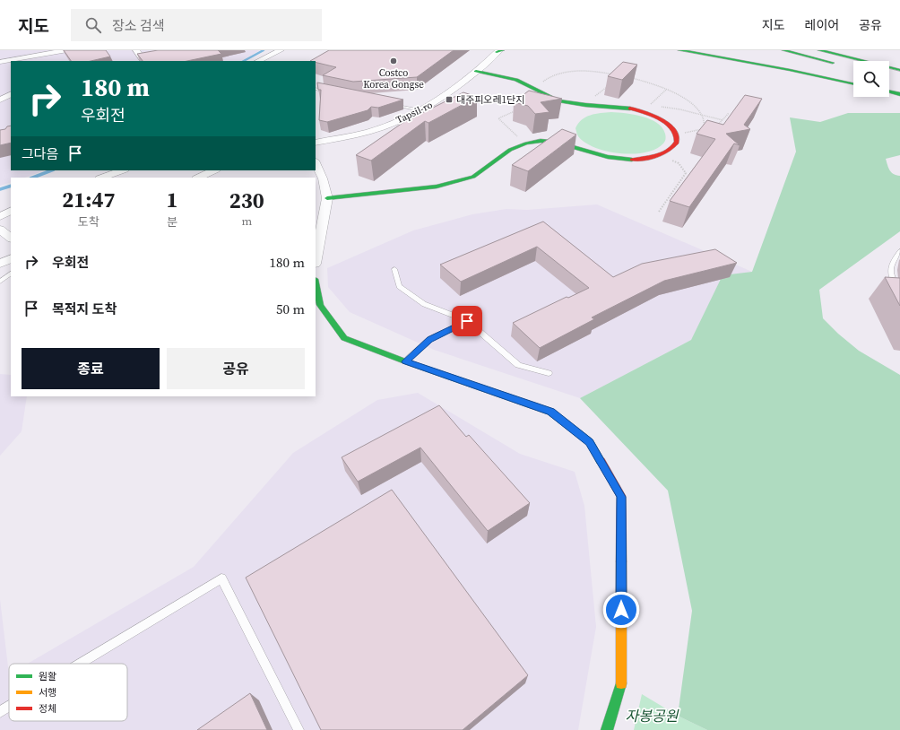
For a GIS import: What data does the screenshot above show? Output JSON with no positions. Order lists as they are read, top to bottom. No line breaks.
{"streets":{"street":["Tapsil-ro"]},"parks":["자봉공원"],"places":{"other":["Costco Korea Gongse"],"transit":["대주피오레1단지"]},"legend":["원활","서행","정체"],"page":{"header":"지도","search":"장소 검색","nav":["지도","레이어","공유"],"turn":["180 m","우회전"],"then":"그다음","eta":["21:47","도착","1","분","230","m"],"list":[{"name":"우회전","value":"180 m"},{"name":"목적지 도착","value":"50 m"}],"buttons":["종료","공유"]}}
